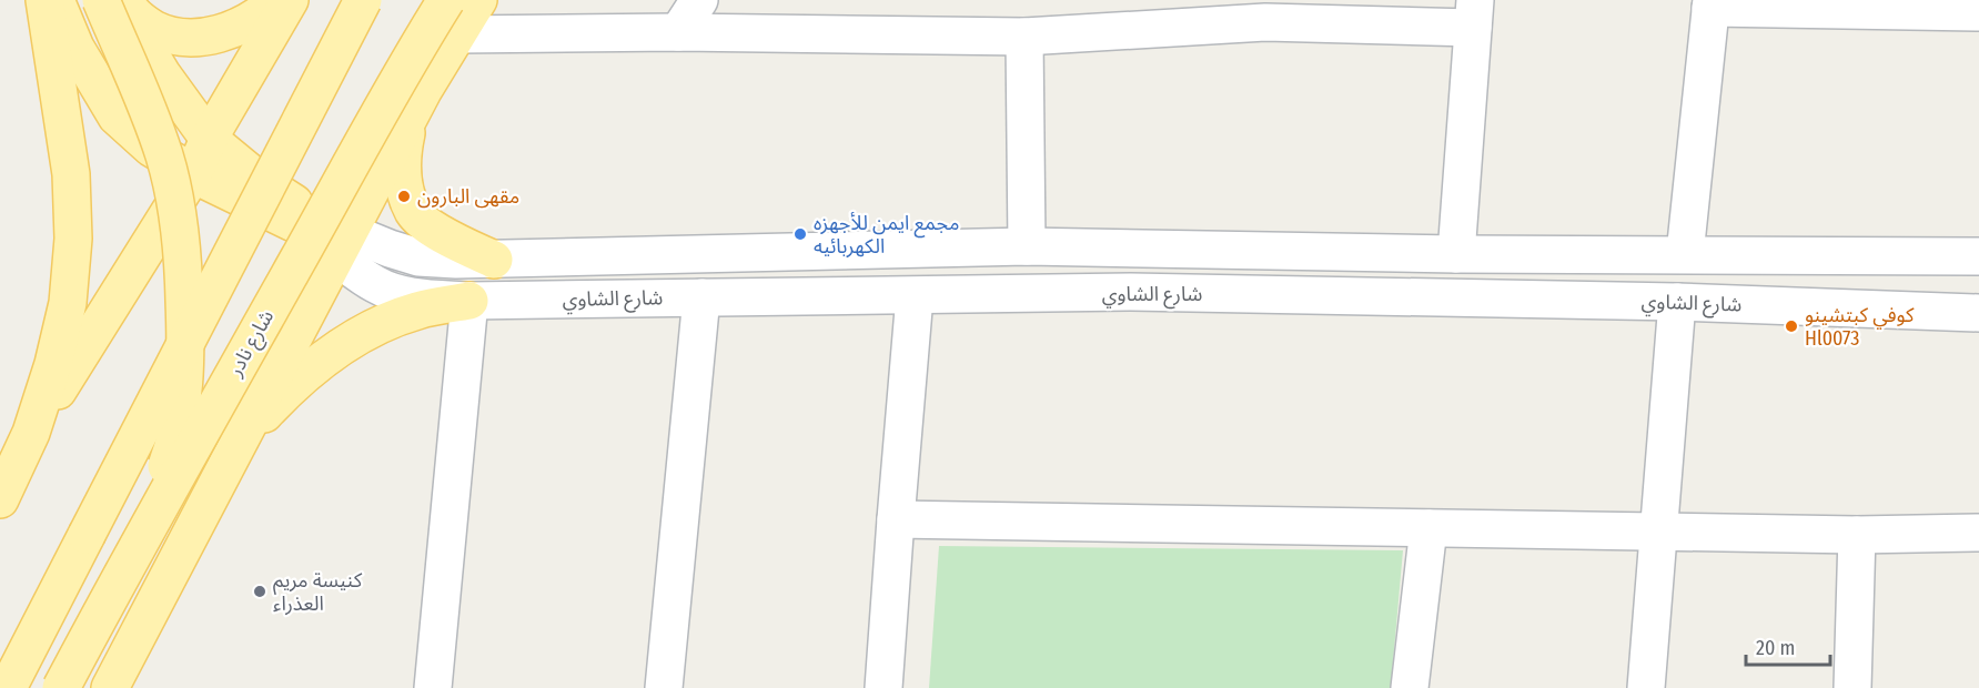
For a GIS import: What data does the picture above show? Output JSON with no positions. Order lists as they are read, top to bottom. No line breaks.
{"streets":{"main road":["شارع نادر"],"street":["شارع الشاوي"]},"places":["مقهى البارون","مجمع ايمن للأجهزه الكهربائيه","كوفي كبتشينو Hl0073","كنيسة مريم العذراء"],"scale_bar":"20 m"}
